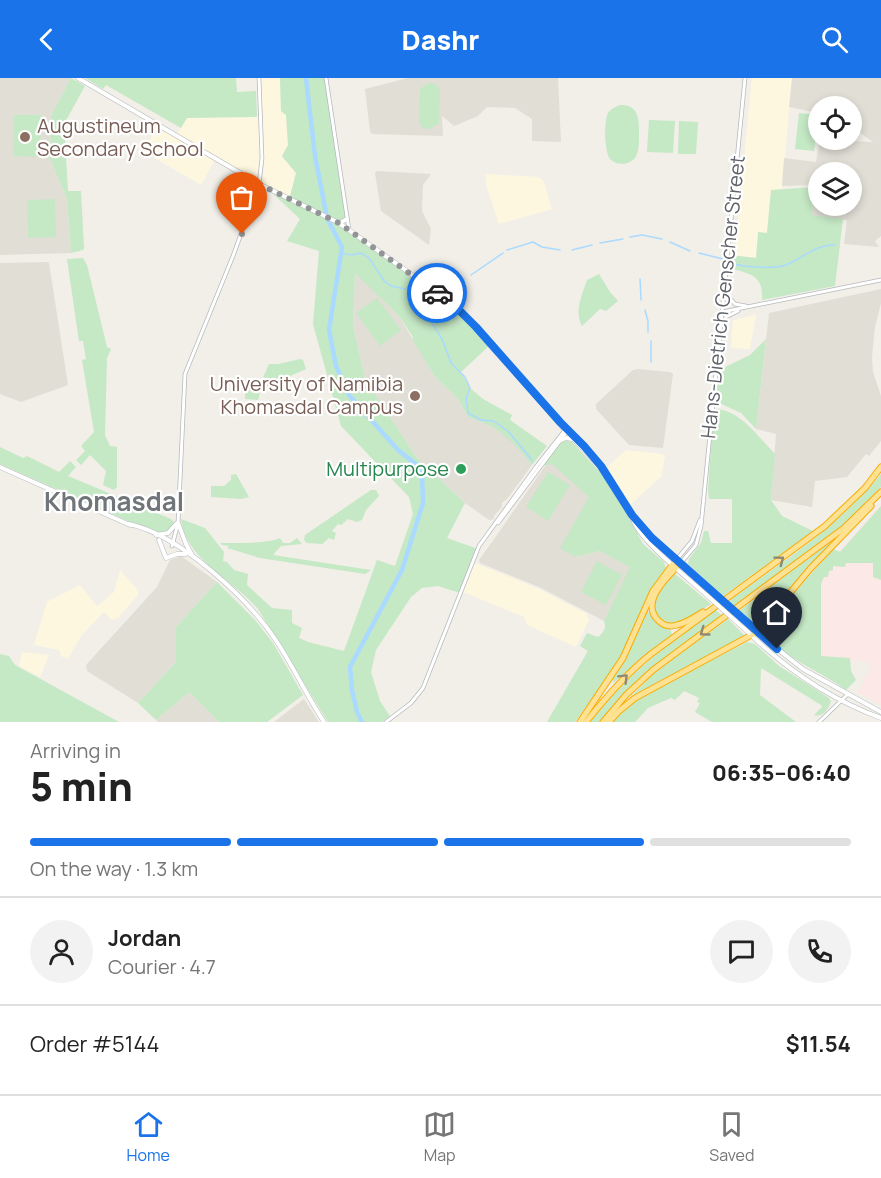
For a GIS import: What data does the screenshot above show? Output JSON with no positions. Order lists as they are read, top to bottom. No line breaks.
{"streets":{"street":["Hans-Dietrich Genscher Street"]},"districts":["Khomasdal"],"places":["Augustineum Secondary School","University of Namibia Khomasdal Campus","Multipurpose"],"page":{"header":"Dashr","heading":["5 min","Arriving in","06:35–06:40"],"panel":["Jordan","Courier · 4.7","Order #5144","$11.54"],"bar":"On the way · 1.3 km","tabs":["Home","Map","Saved"]}}
